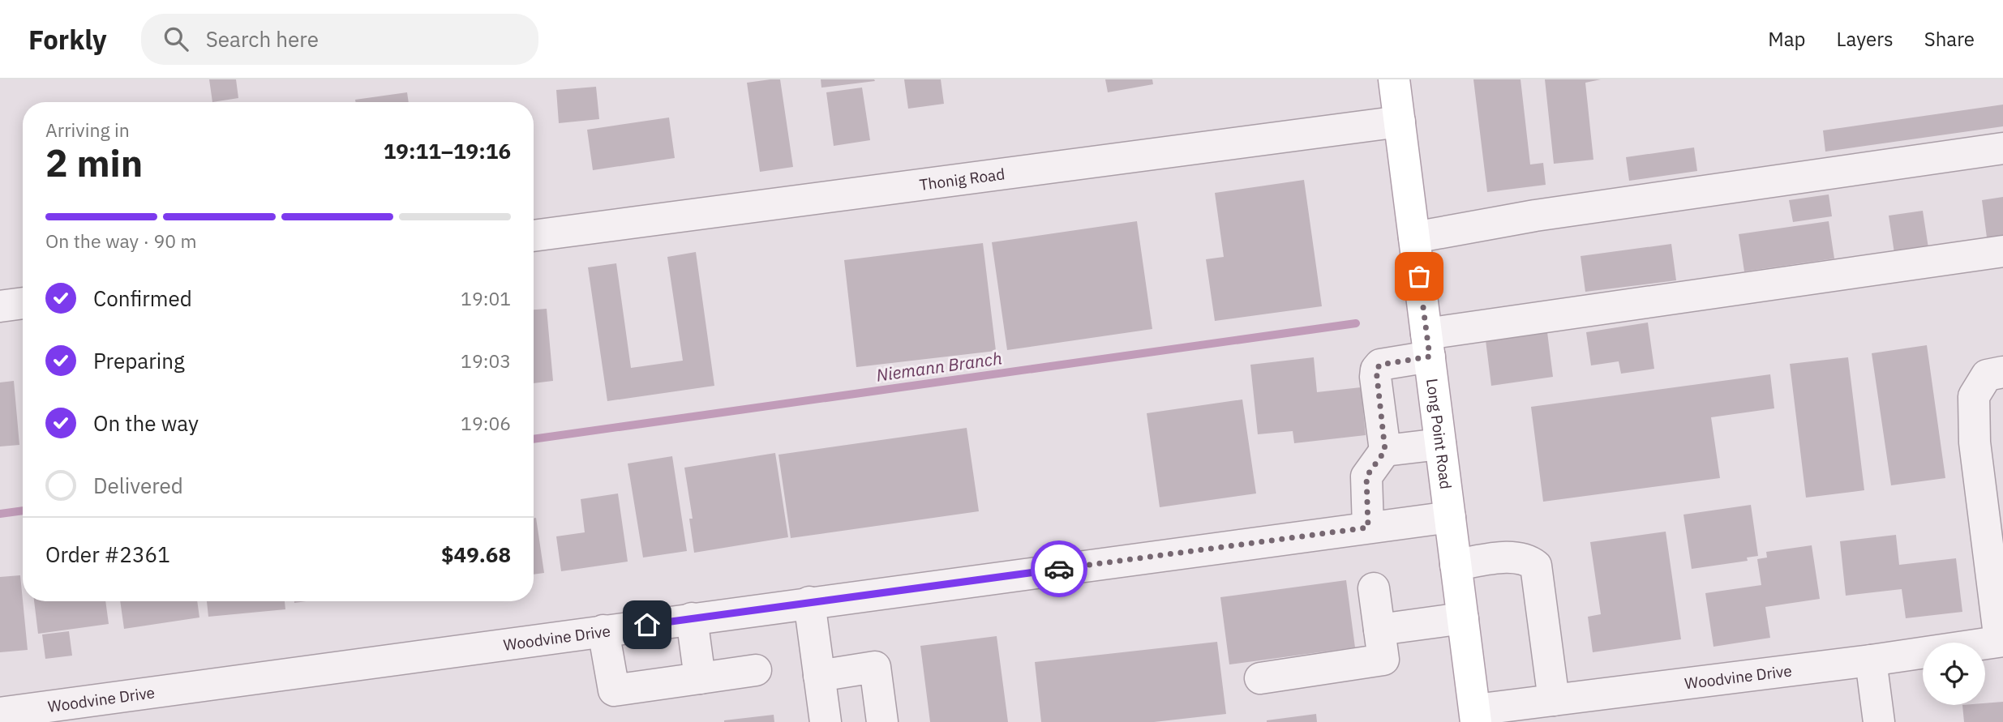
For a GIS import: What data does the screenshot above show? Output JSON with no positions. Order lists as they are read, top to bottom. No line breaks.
{"streets":{"main road":["Long Point Road"],"street":["Thonig Road","Woodvine Drive"]},"crossings":[["Thonig Road","Long Point Road"],["Long Point Road","Woodvine Drive"]],"water":["Niemann Branch"],"page":{"header":"Forkly","search":"Search here","nav":["Map","Layers","Share"],"heading":["2 min","Arriving in","19:11–19:16"],"panel":["Order #2361","$49.68"],"bar":"On the way · 90 m","list":[["Confirmed","19:01"],["Preparing","19:03"],["On the way","19:06"],"Delivered"]}}
